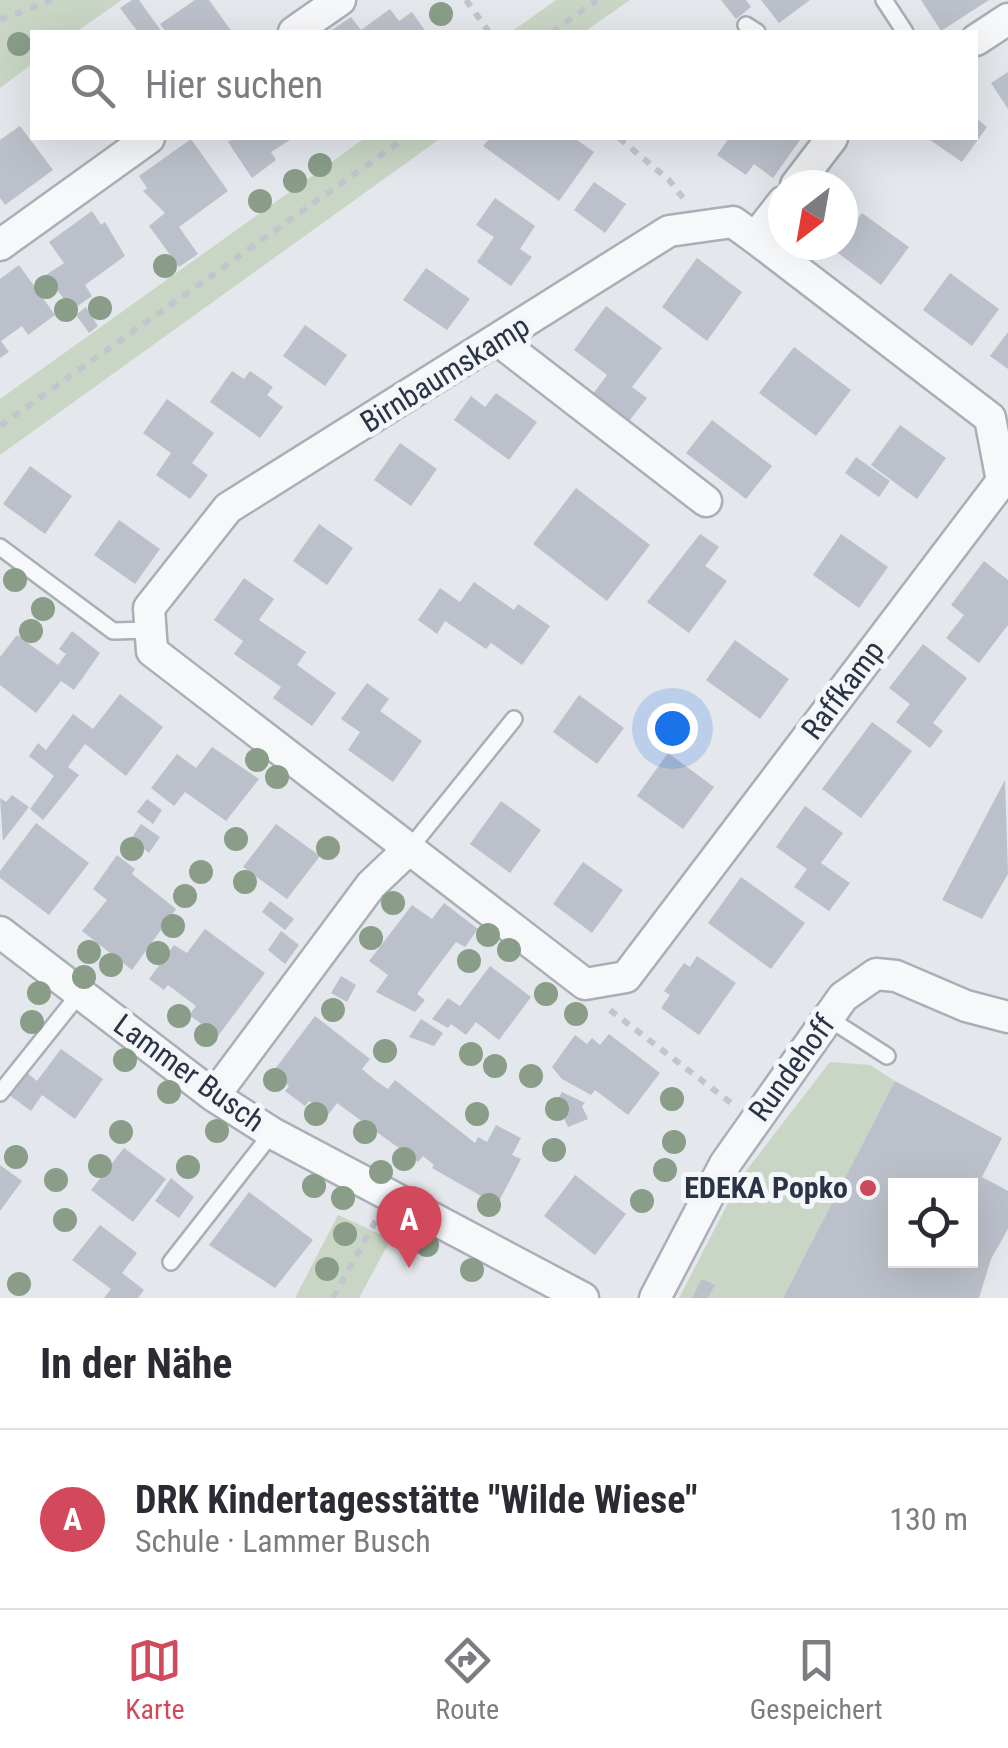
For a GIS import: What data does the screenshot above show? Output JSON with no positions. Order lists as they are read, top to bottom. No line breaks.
{"streets":{"street":["Birnbaumskamp","Raffkamp","Rundehoff","Lammer Busch"]},"crossings":[["Birnbaumskamp","Raffkamp"]],"places":["EDEKA Popko"],"north":"bottom left","page":{"search":"Hier suchen","pins":"A","heading":"In der Nähe","list":[{"mark":"A","name":"DRK Kindertagesstätte \"Wilde Wiese\"","note":"Schule · Lammer Busch","value":"130 m"}],"nav":["Karte","Route","Gespeichert"]}}
